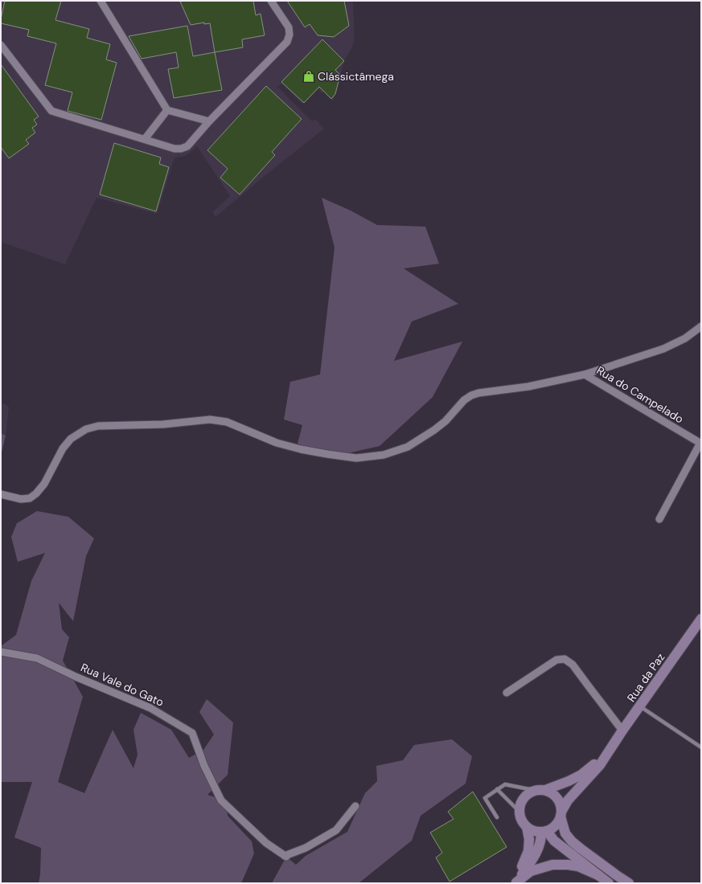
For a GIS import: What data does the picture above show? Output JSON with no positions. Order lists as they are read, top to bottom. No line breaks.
{"streets":{"main road":["Rua da Paz"],"street":["Rua do Campelado","Rua Vale do Gato"]},"places":{"shop":["Clássictâmega"]}}
